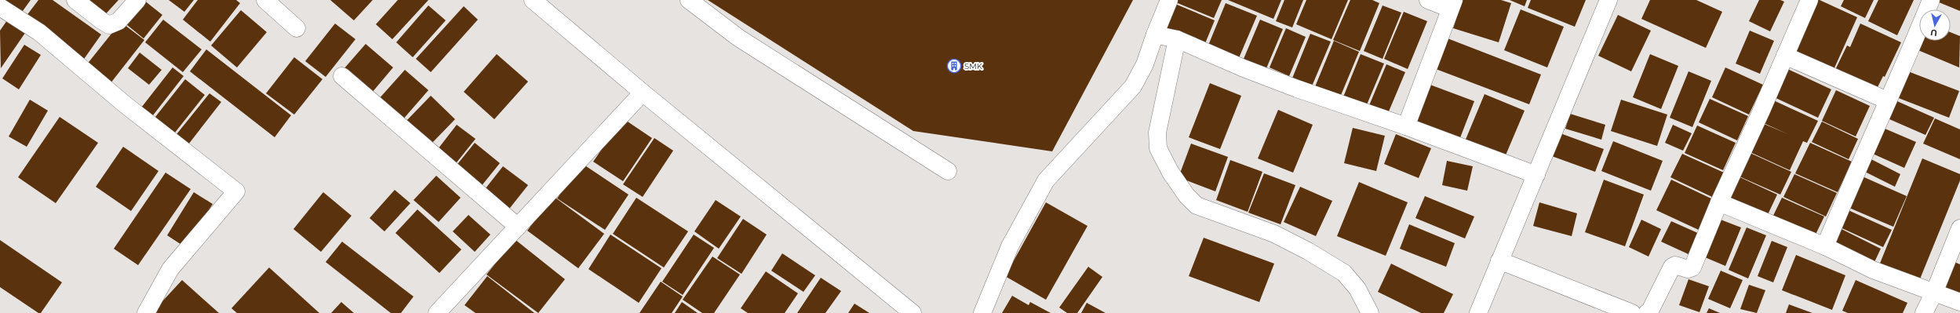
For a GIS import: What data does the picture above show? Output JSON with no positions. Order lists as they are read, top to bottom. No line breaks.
{"places":{"building":["SMK"]},"north":"bottom"}
